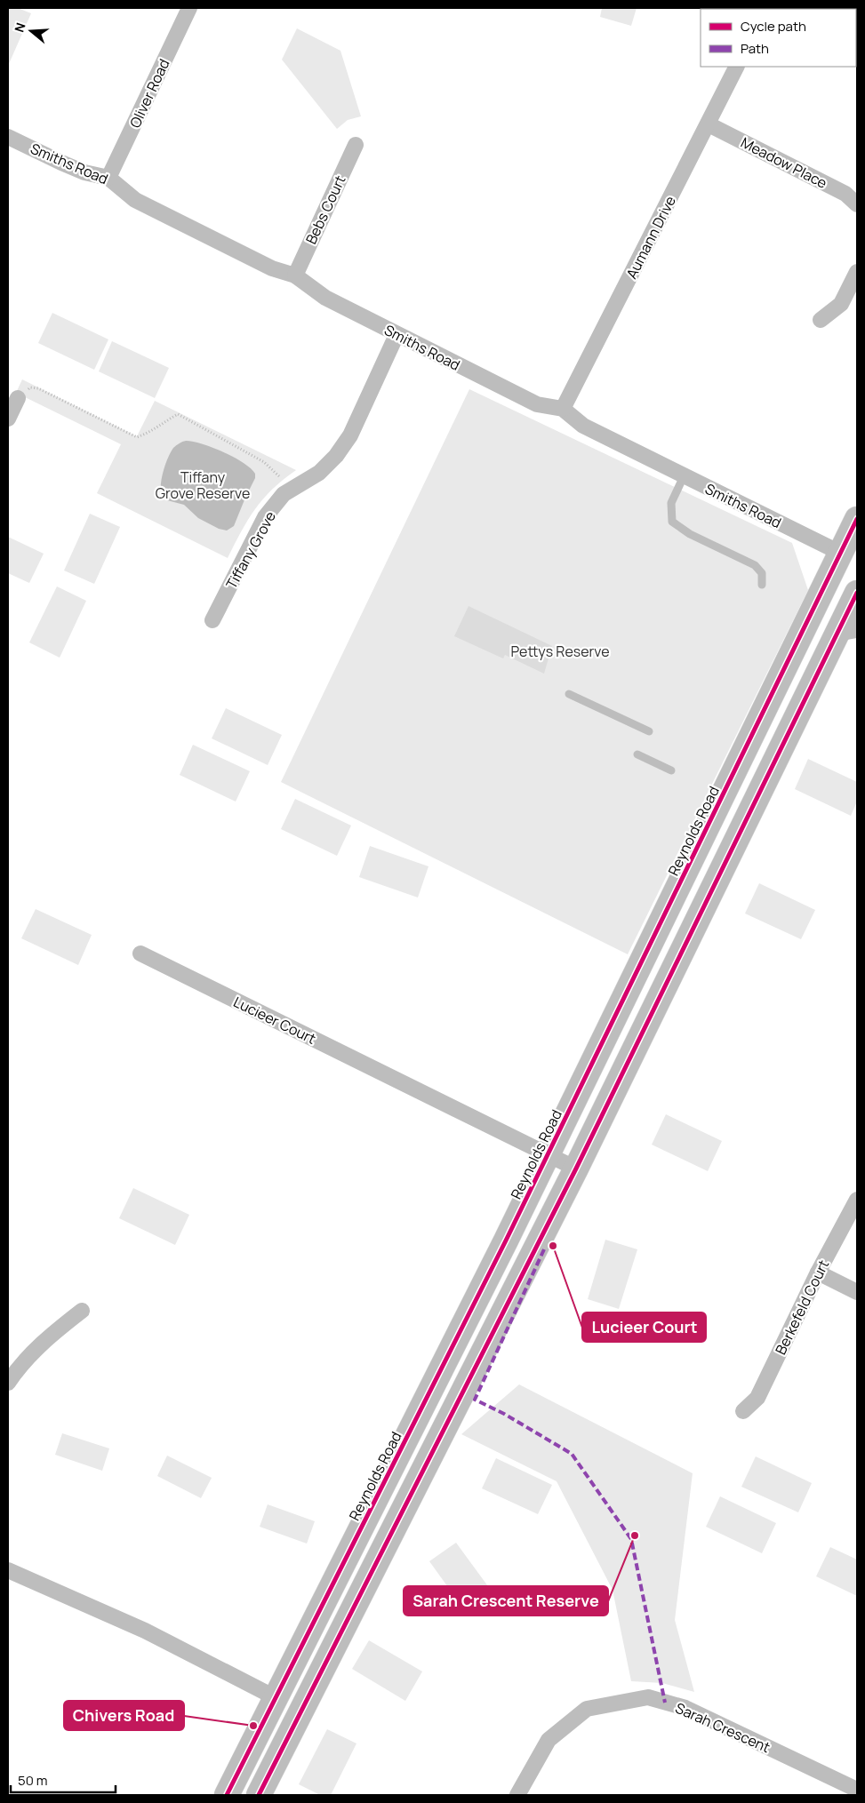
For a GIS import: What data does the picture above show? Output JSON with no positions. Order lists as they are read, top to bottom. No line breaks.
{"streets":{"main road":["Reynolds Road"],"street":["Oliver Road","Meadow Place","Smiths Road","Bebs Court","Aumann Drive","Tiffany Grove","Lucieer Court","Berkefeld Court","Sarah Crescent"]},"crossings":[["Oliver Road","Smiths Road"],["Meadow Place","Aumann Drive"],["Smiths Road","Bebs Court"],["Smiths Road","Aumann Drive"],["Smiths Road","Tiffany Grove"],["Smiths Road","Reynolds Road"],["Reynolds Road","Lucieer Court"]],"parks":["Tiffany Grove Reserve","Pettys Reserve"],"places":["Lucieer Court","Sarah Crescent Reserve","Chivers Road"],"legend":["Cycle path","Path"],"scale_bar":"50 m","north":"left"}
